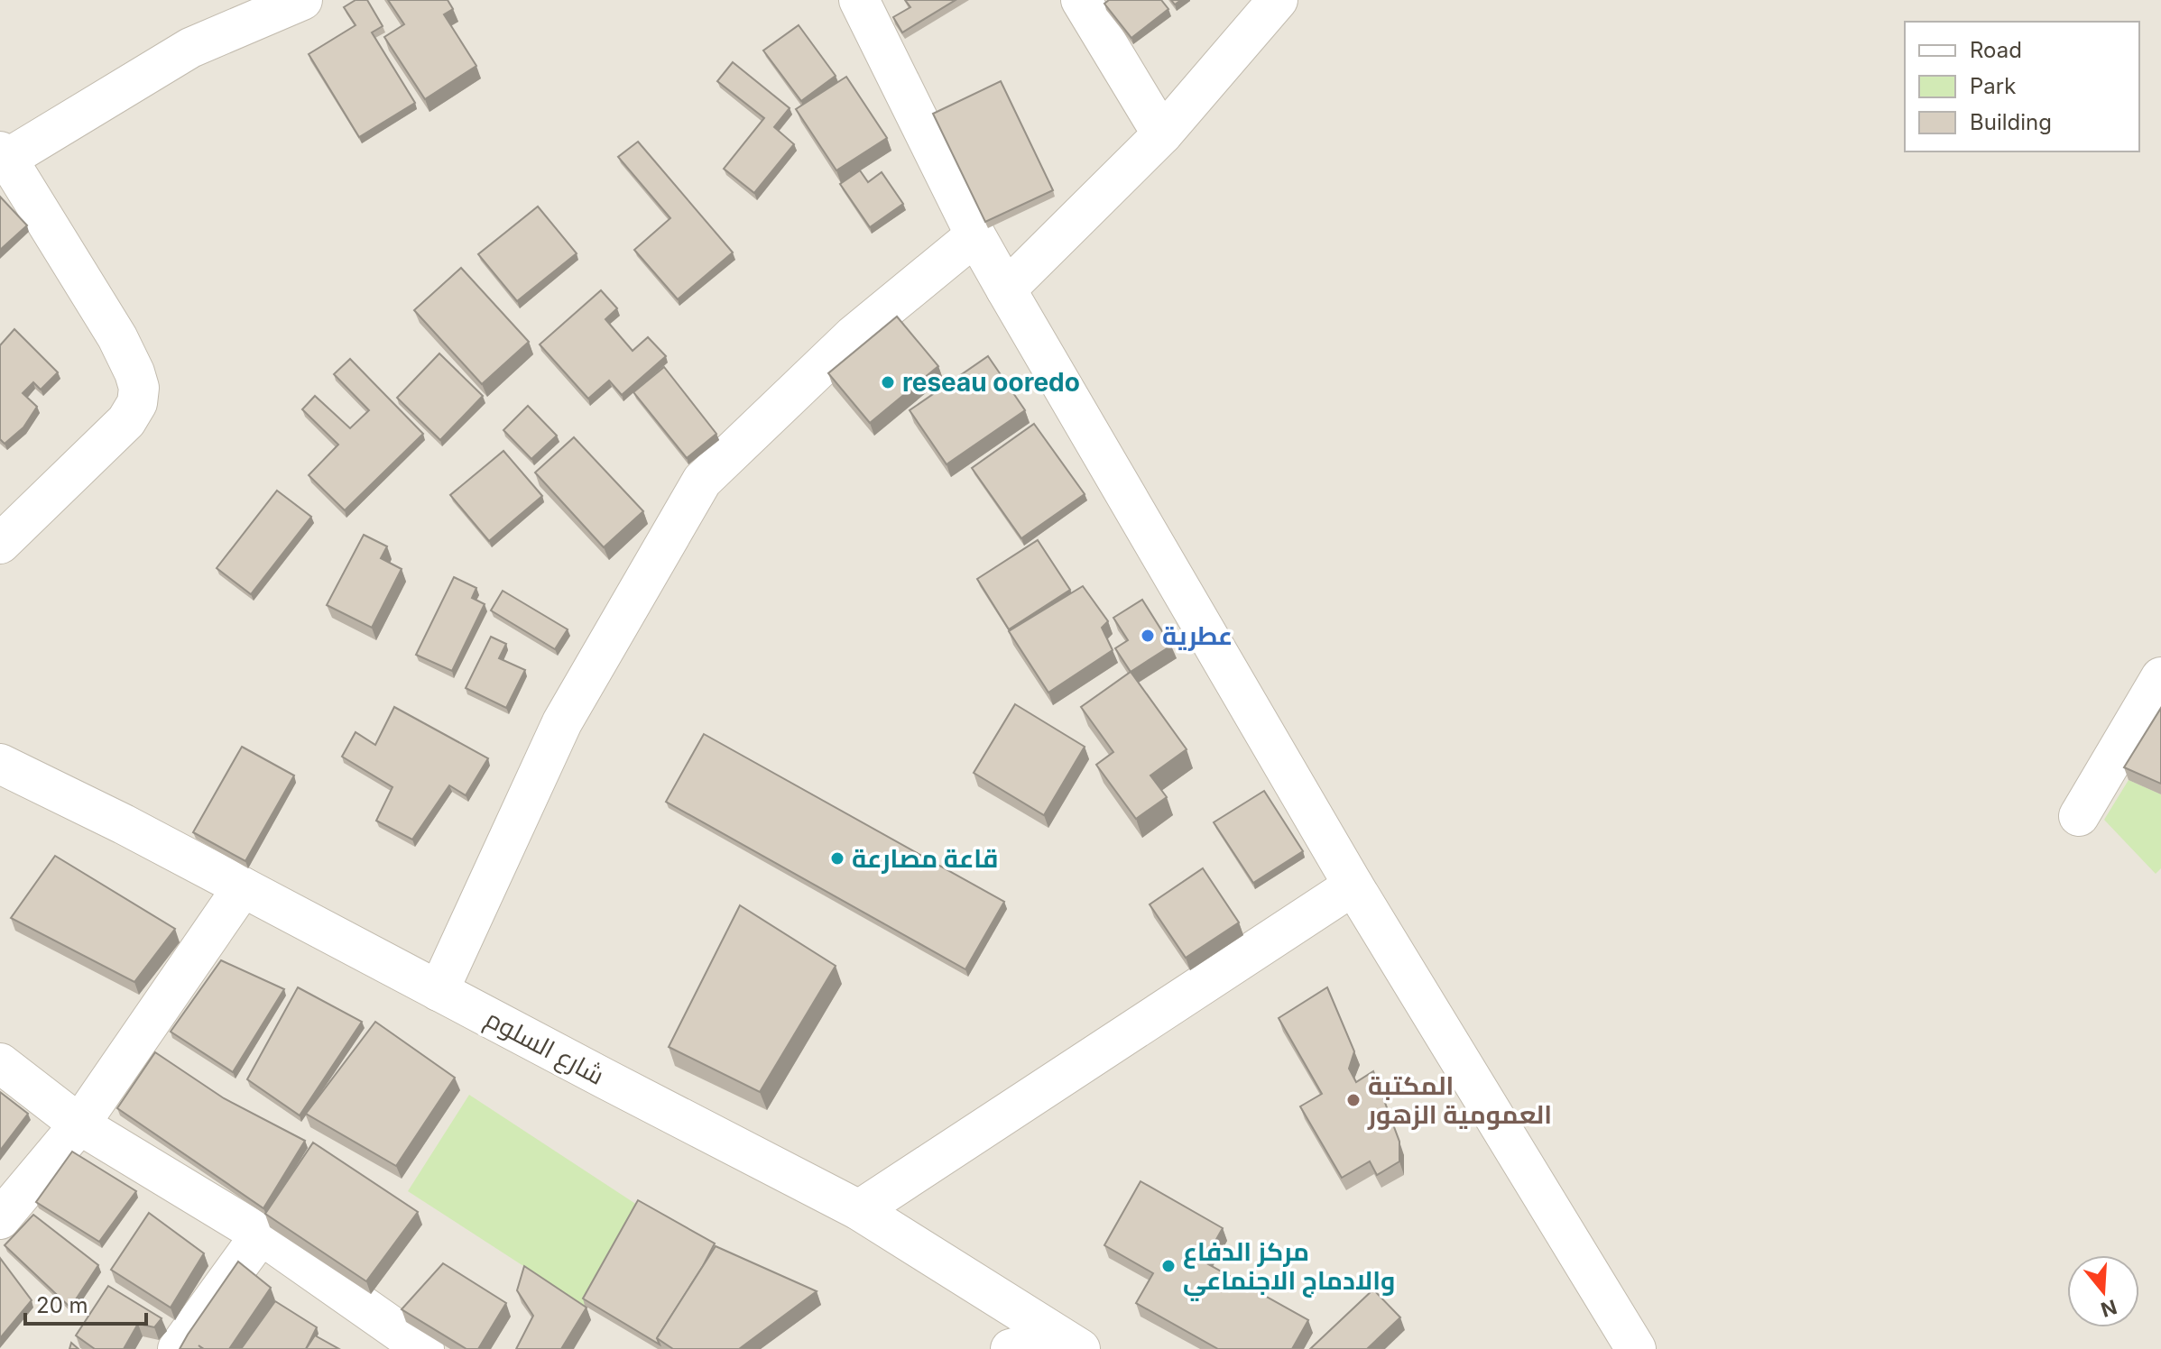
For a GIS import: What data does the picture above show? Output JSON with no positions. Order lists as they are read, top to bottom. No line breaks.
{"streets":{"street":["شارع السلوم"]},"places":["reseau ooredo","عطرية","قاعة مصارعة","المكتبة العمومية الزهور","مركز الدفاع والادماج الاجنماعي"],"legend":["Road","Park","Building"],"scale_bar":"20 m","north":"bottom"}
